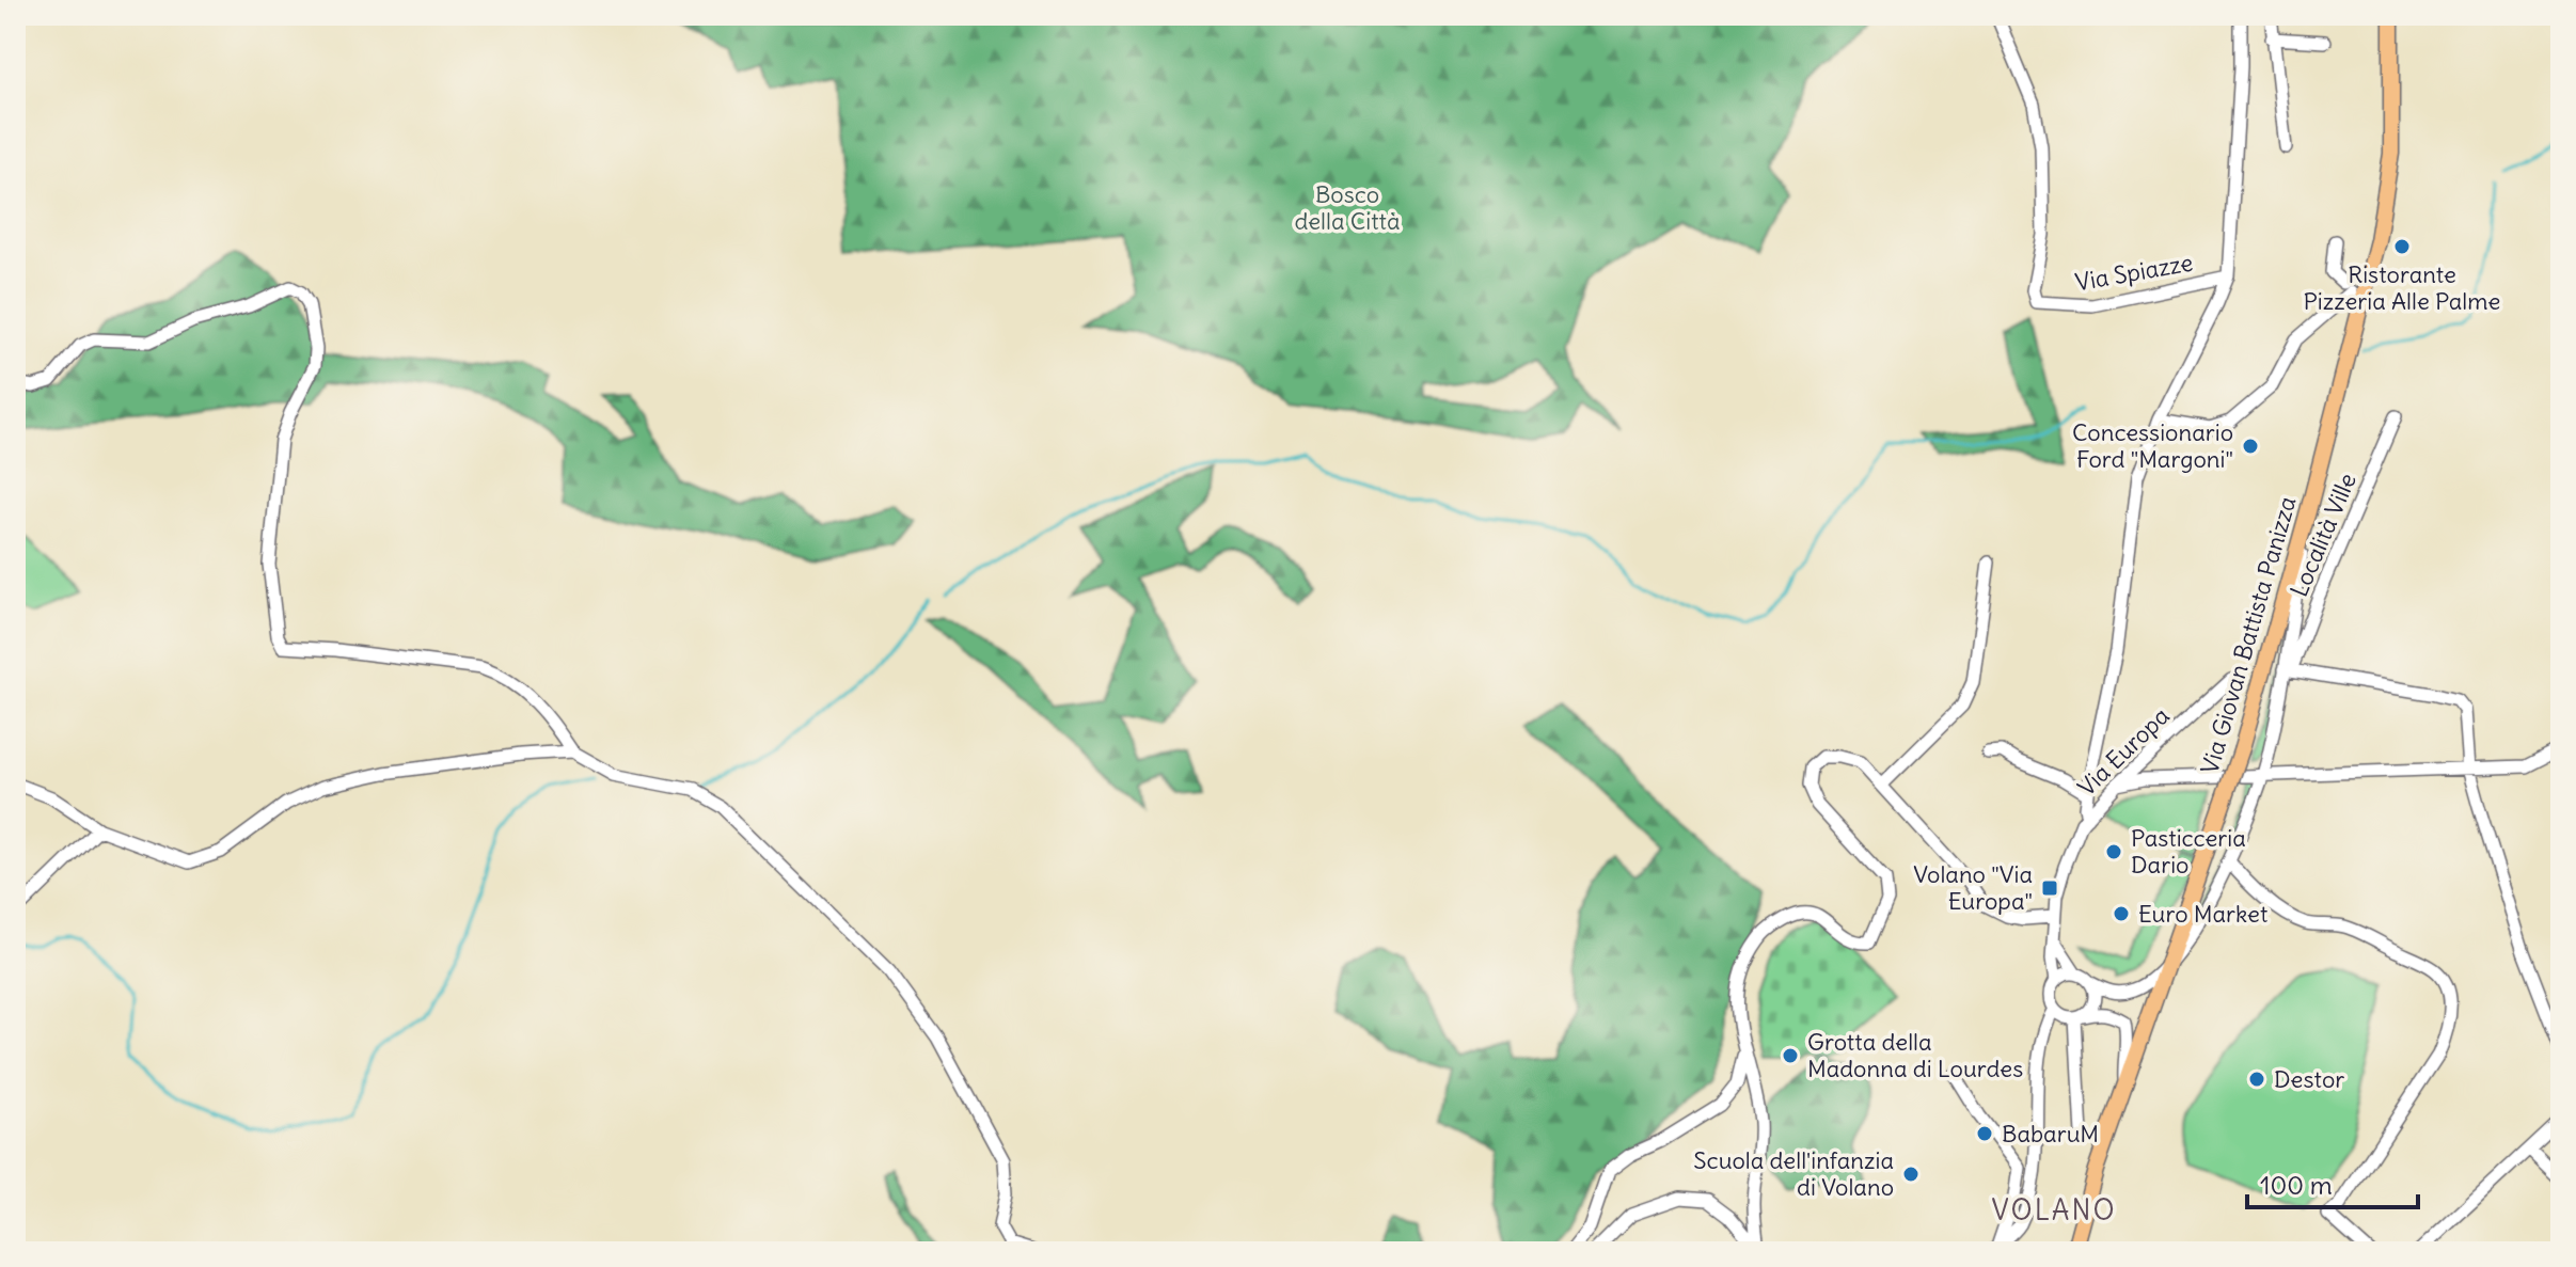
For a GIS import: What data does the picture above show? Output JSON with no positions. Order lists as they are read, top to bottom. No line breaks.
{"streets":{"main road":["Via Giovan Battista Panizza"],"street":["Via Spiazze","Località Ville","Via Europa"]},"crossings":[["Via Spiazze","Via Europa"]],"districts":["VOLANO"],"parks":["Bosco della Città"],"places":{"other":["Ristorante Pizzeria Alle Palme","Concessionario Ford \"Margoni\"","Pasticceria Dario","Euro Market","Grotta della Madonna di Lourdes","Destor","BabaruM","Scuola dell'infanzia di Volano"],"transit":["Volano \"Via Europa\""]},"scale_bar":"100 m"}
